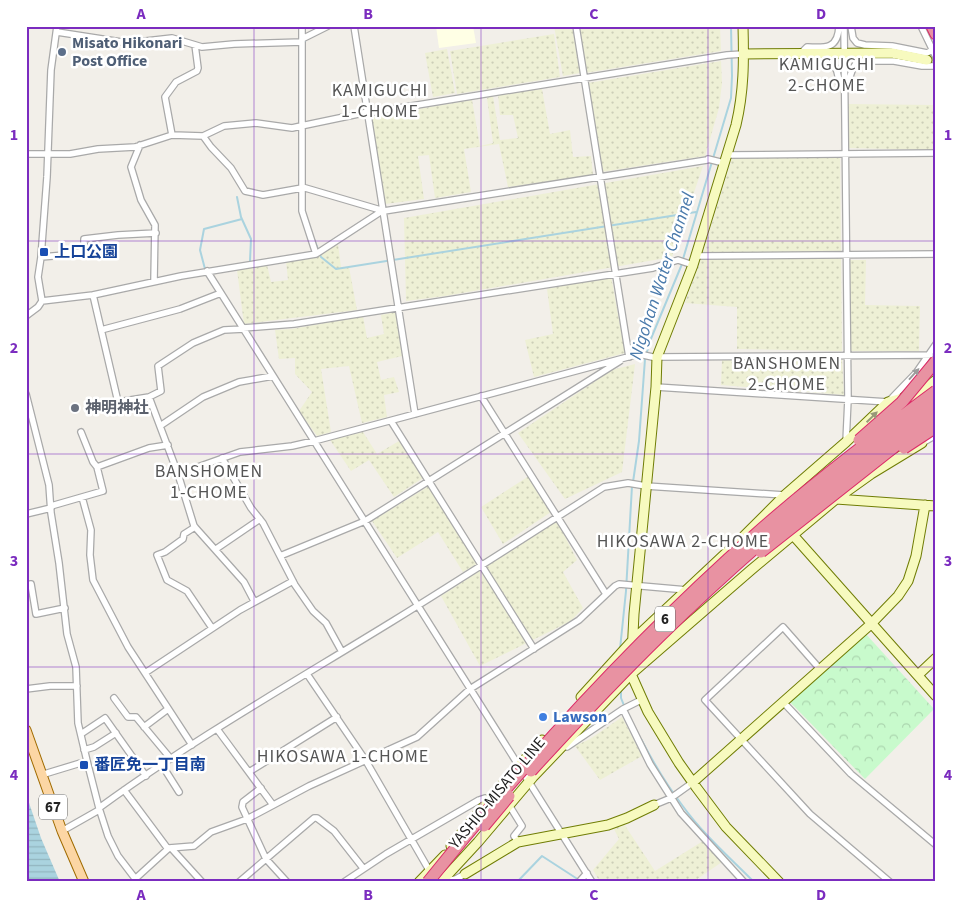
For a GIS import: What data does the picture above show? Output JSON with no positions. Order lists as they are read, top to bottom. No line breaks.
{"streets":{"highway":["6"],"main road":["67"],"street":["YASHIO-MISATO LINE"]},"crossings":[["6","YASHIO-MISATO LINE"]],"districts":["KAMIGUCHI 2-CHOME","KAMIGUCHI 1-CHOME","BANSHOMEN 2-CHOME","BANSHOMEN 1-CHOME","HIKOSAWA 2-CHOME","HIKOSAWA 1-CHOME"],"water":["Nigohan Water Channel"],"places":{"other":["Misato Hikonari Post Office","神明神社","Lawson"],"transit":["上口公園","番匠免一丁目南"]},"grid":{"columns":["A","B","C","D"],"rows":["1","2","3","4"]}}
